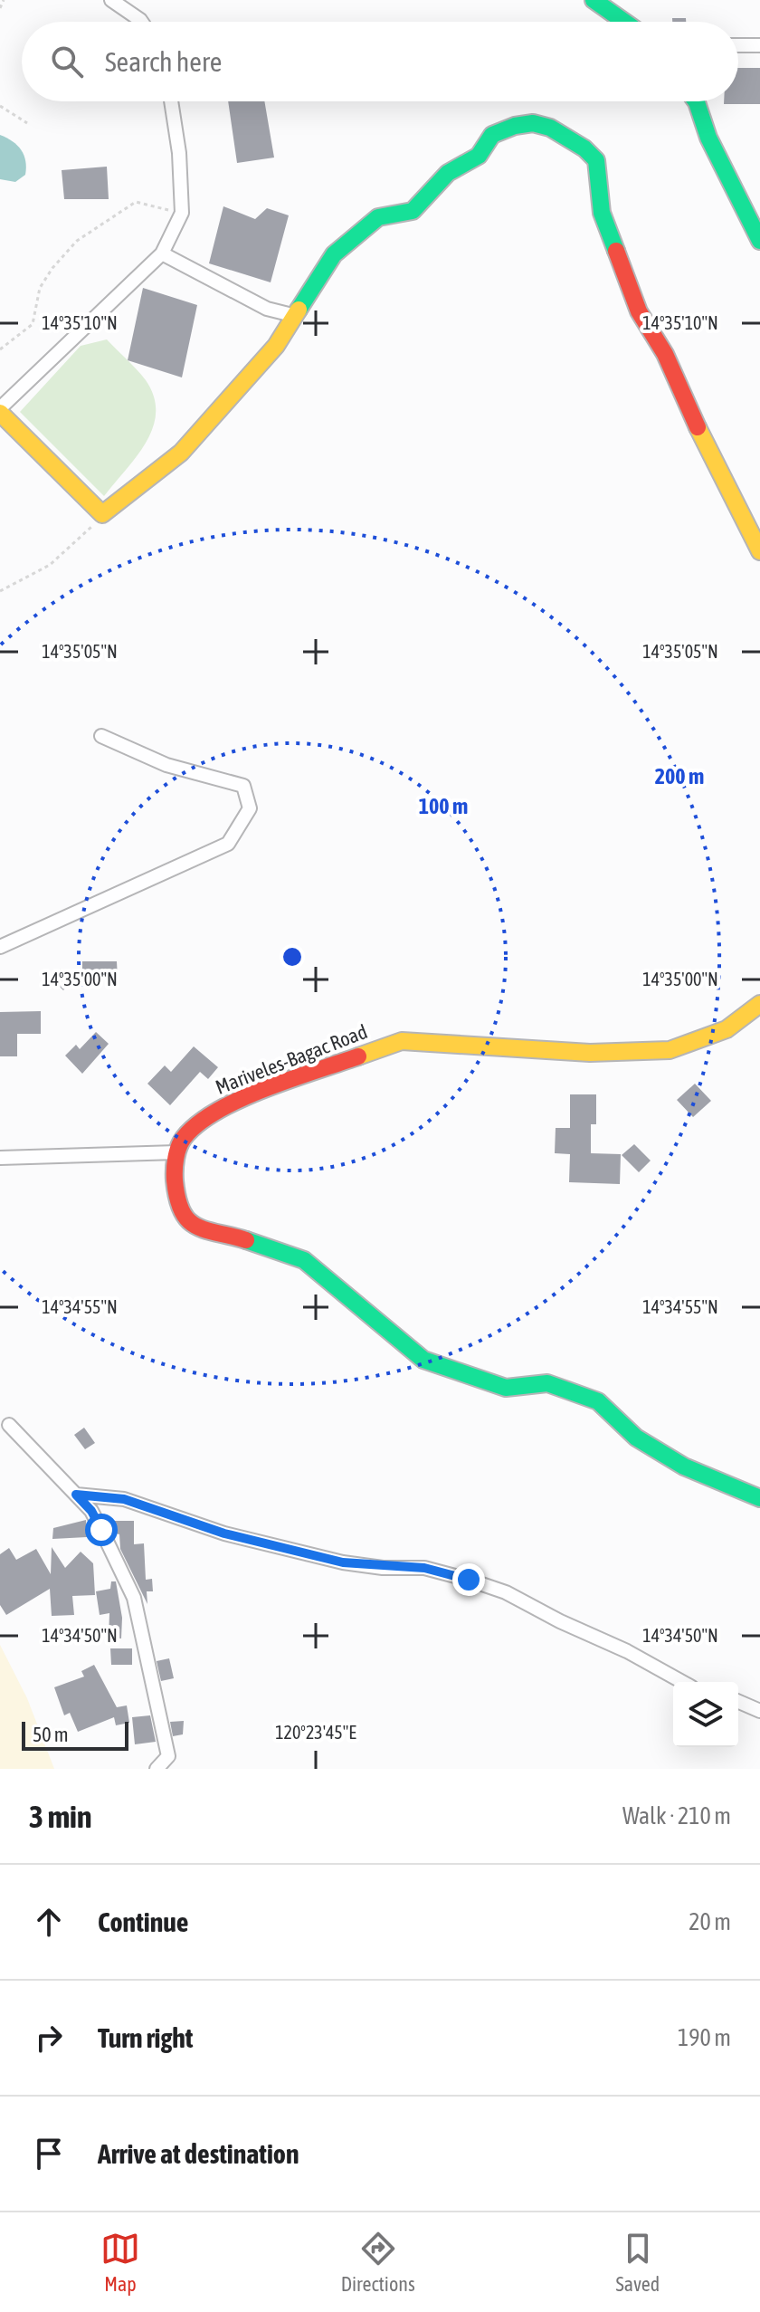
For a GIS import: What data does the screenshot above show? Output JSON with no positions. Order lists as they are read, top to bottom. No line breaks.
{"streets":{"main road":["Mariveles-Bagac Road"]},"scale_bar":"50 m","page":{"search":"Search here","scale":"50 m","heading":["3 min","Walk · 210 m"],"list":[["Continue","20 m"],["Turn right","190 m"],"Arrive at destination"],"nav":["Map","Directions","Saved"]},"coordinates":["14°35'10\"N","14°35'05\"N","14°35'00\"N","14°34'55\"N","14°34'50\"N","120°23'45\"E"],"rings":["200 m","100 m"]}
